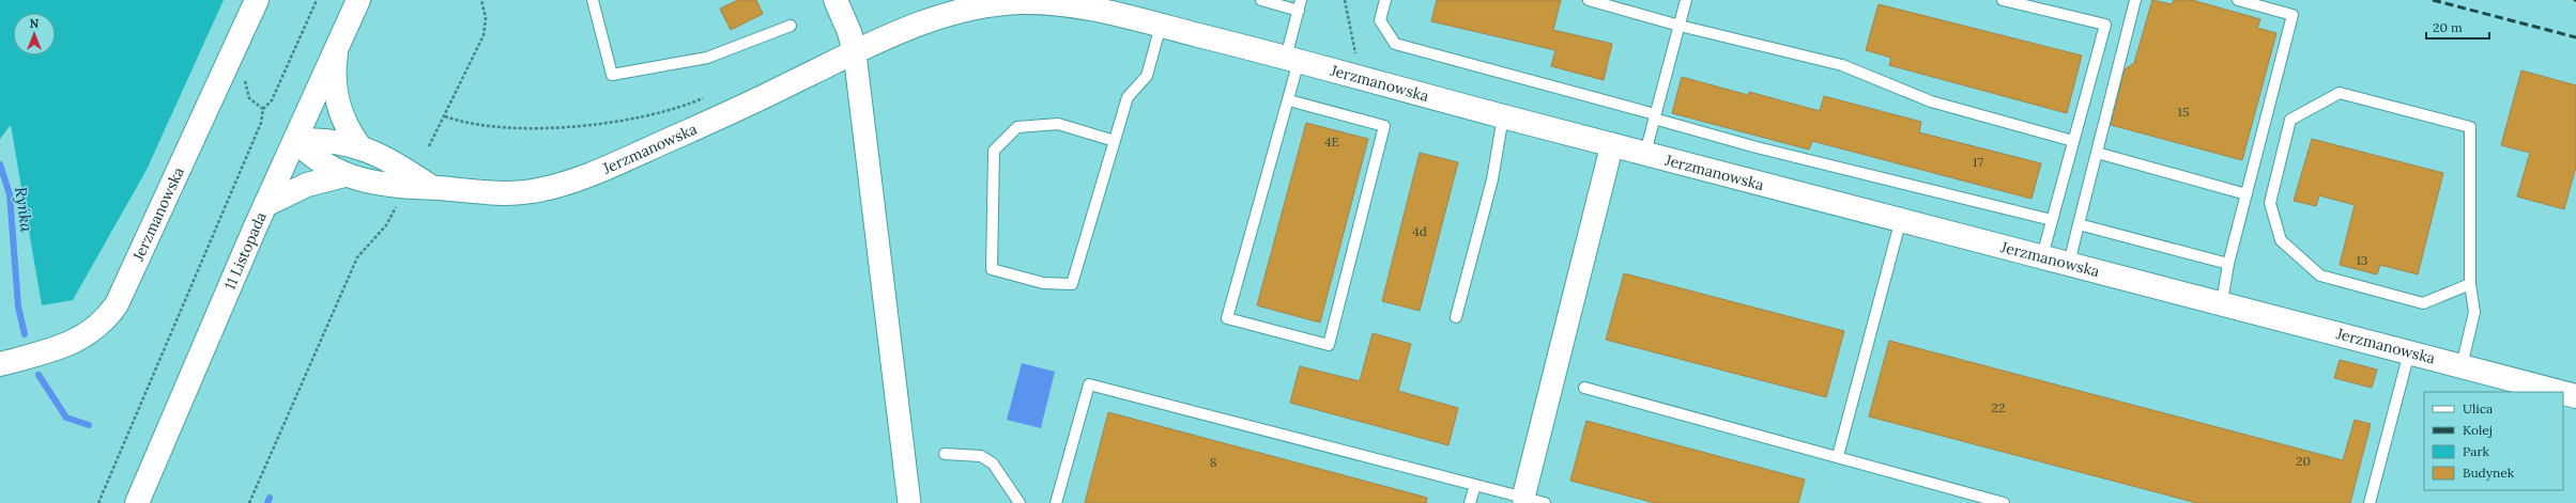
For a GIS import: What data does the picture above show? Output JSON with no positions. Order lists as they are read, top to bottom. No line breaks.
{"streets":{"street":["Jerzmanowska","11 Listopada"]},"crossings":[["Jerzmanowska","11 Listopada"]],"water":["Ryńka"],"house_numbers":["15","4E","17","4d","13","22","20","8"],"legend":["Ulica","Kolej","Park","Budynek"],"scale_bar":"20 m","north":"top"}
